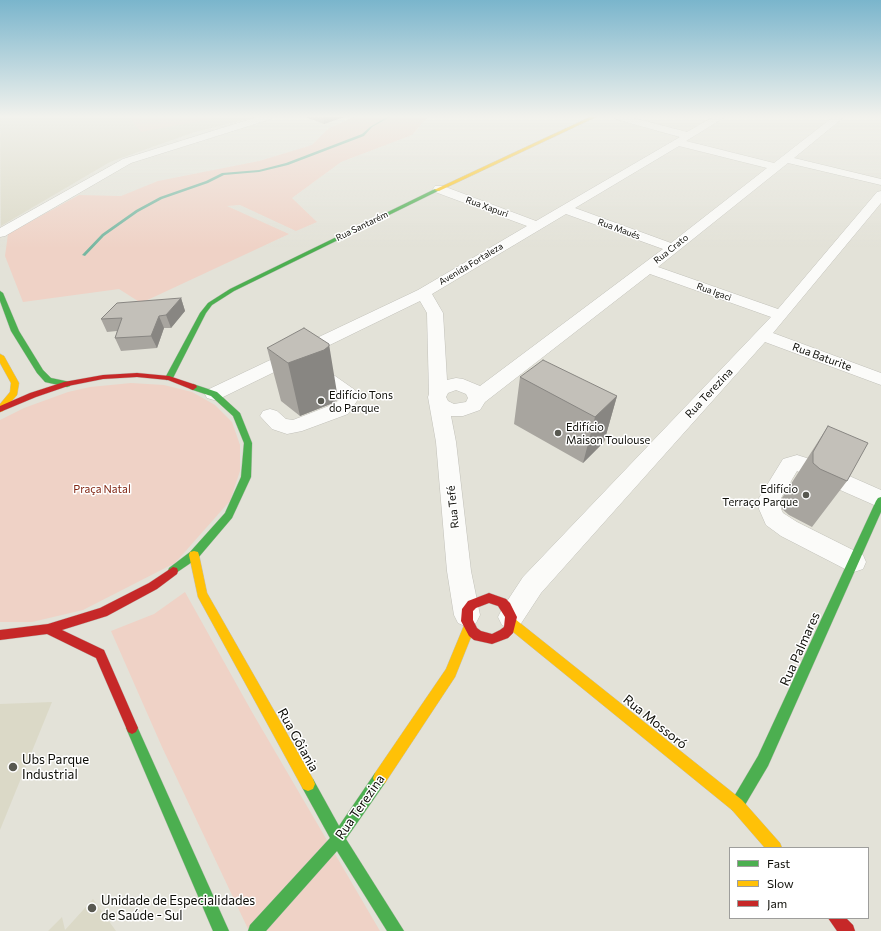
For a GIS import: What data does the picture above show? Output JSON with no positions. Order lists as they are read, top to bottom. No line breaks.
{"streets":{"street":["Rua Xapuri","Rua Santarém","Rua Maués","Rua Crato","Avenida Fortaleza","Rua Igaci","Rua Baturite","Rua Terezina","Rua Tefé","Rua Palmares","Rua Mossoró","Rua Gôiania"]},"crossings":[["Rua Xapuri","Rua Santarém"],["Rua Xapuri","Avenida Fortaleza"],["Rua Maués","Rua Crato"],["Rua Maués","Avenida Fortaleza"],["Rua Crato","Rua Igaci"],["Rua Crato","Rua Tefé"],["Avenida Fortaleza","Rua Tefé"],["Rua Igaci","Rua Terezina"],["Rua Baturite","Rua Terezina"],["Rua Terezina","Rua Tefé"],["Rua Terezina","Rua Mossoró"],["Rua Terezina","Rua Gôiania"],["Rua Tefé","Rua Mossoró"],["Rua Palmares","Rua Mossoró"]],"parks":["Praça Natal"],"places":["Edifício Tons do Parque","Edifício Maison Toulouse","Edifício Terraço Parque","Ubs Parque Industrial","Unidade de Especialidades de Saúde - Sul"],"legend":["Fast","Slow","Jam"]}
